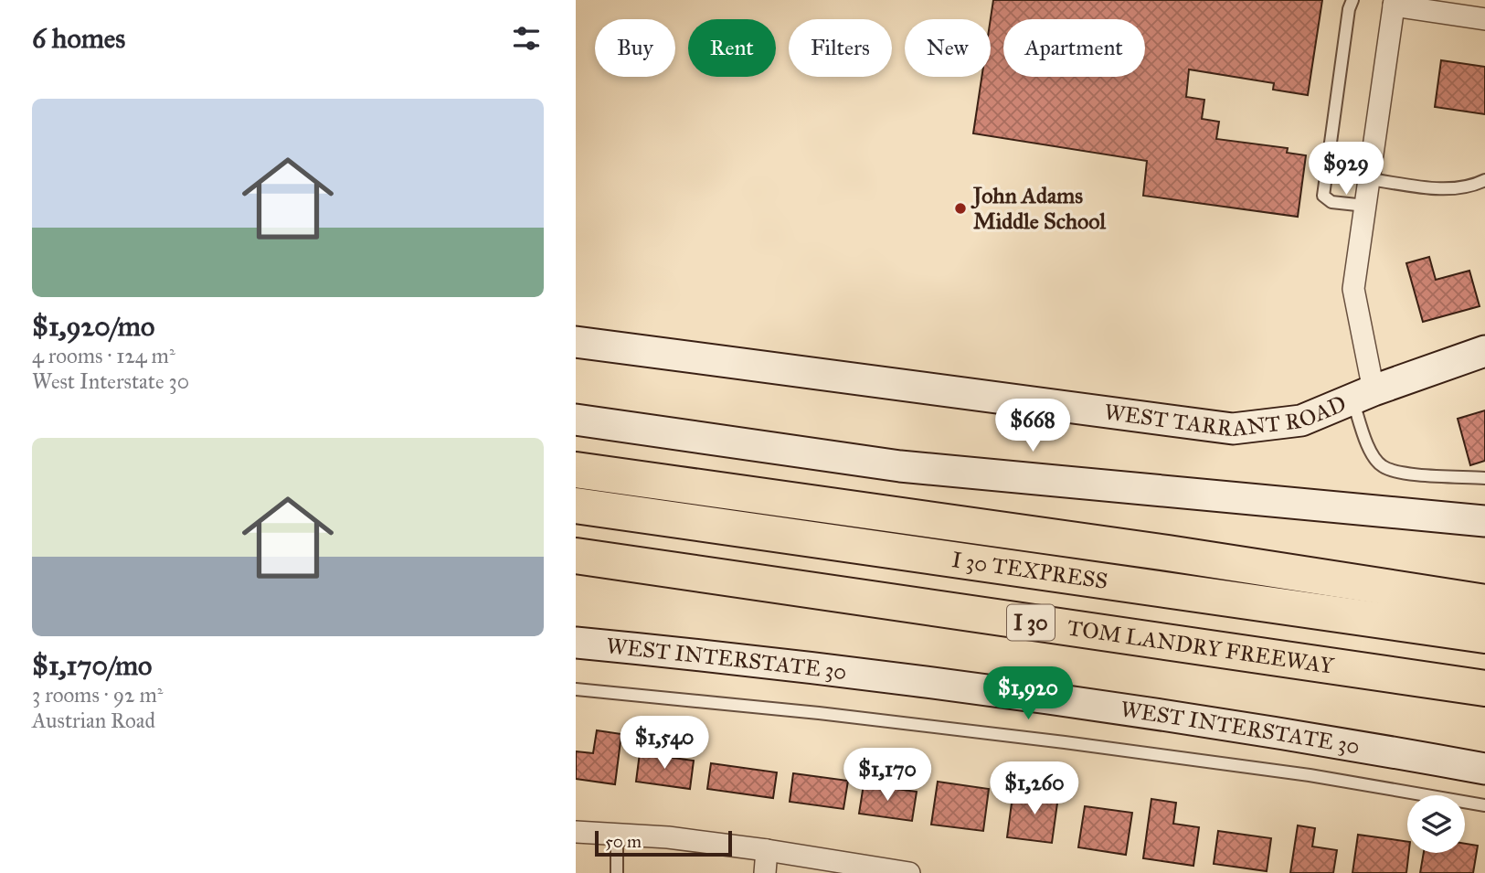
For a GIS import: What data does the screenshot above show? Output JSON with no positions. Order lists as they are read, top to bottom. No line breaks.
{"streets":{"highway":["I 30 TEXPRESS","I 30","TOM LANDRY FREEWAY"],"main road":["WEST TARRANT ROAD","WEST INTERSTATE 30"]},"places":["John Adams Middle School"],"scale_bar":"50 m","page":{"heading":"6 homes","chip":["Buy","Rent","Filters","New","Apartment"],"list":[{"name":"$1,920/mo","note":"4 rooms · 124 m² · West Interstate 30"},{"name":"$1,170/mo","note":"3 rooms · 92 m² · Austrian Road"}],"price":["$929","$668","$1,920","$1,540","$1,170","$1,260"],"scale":"50 m"}}
